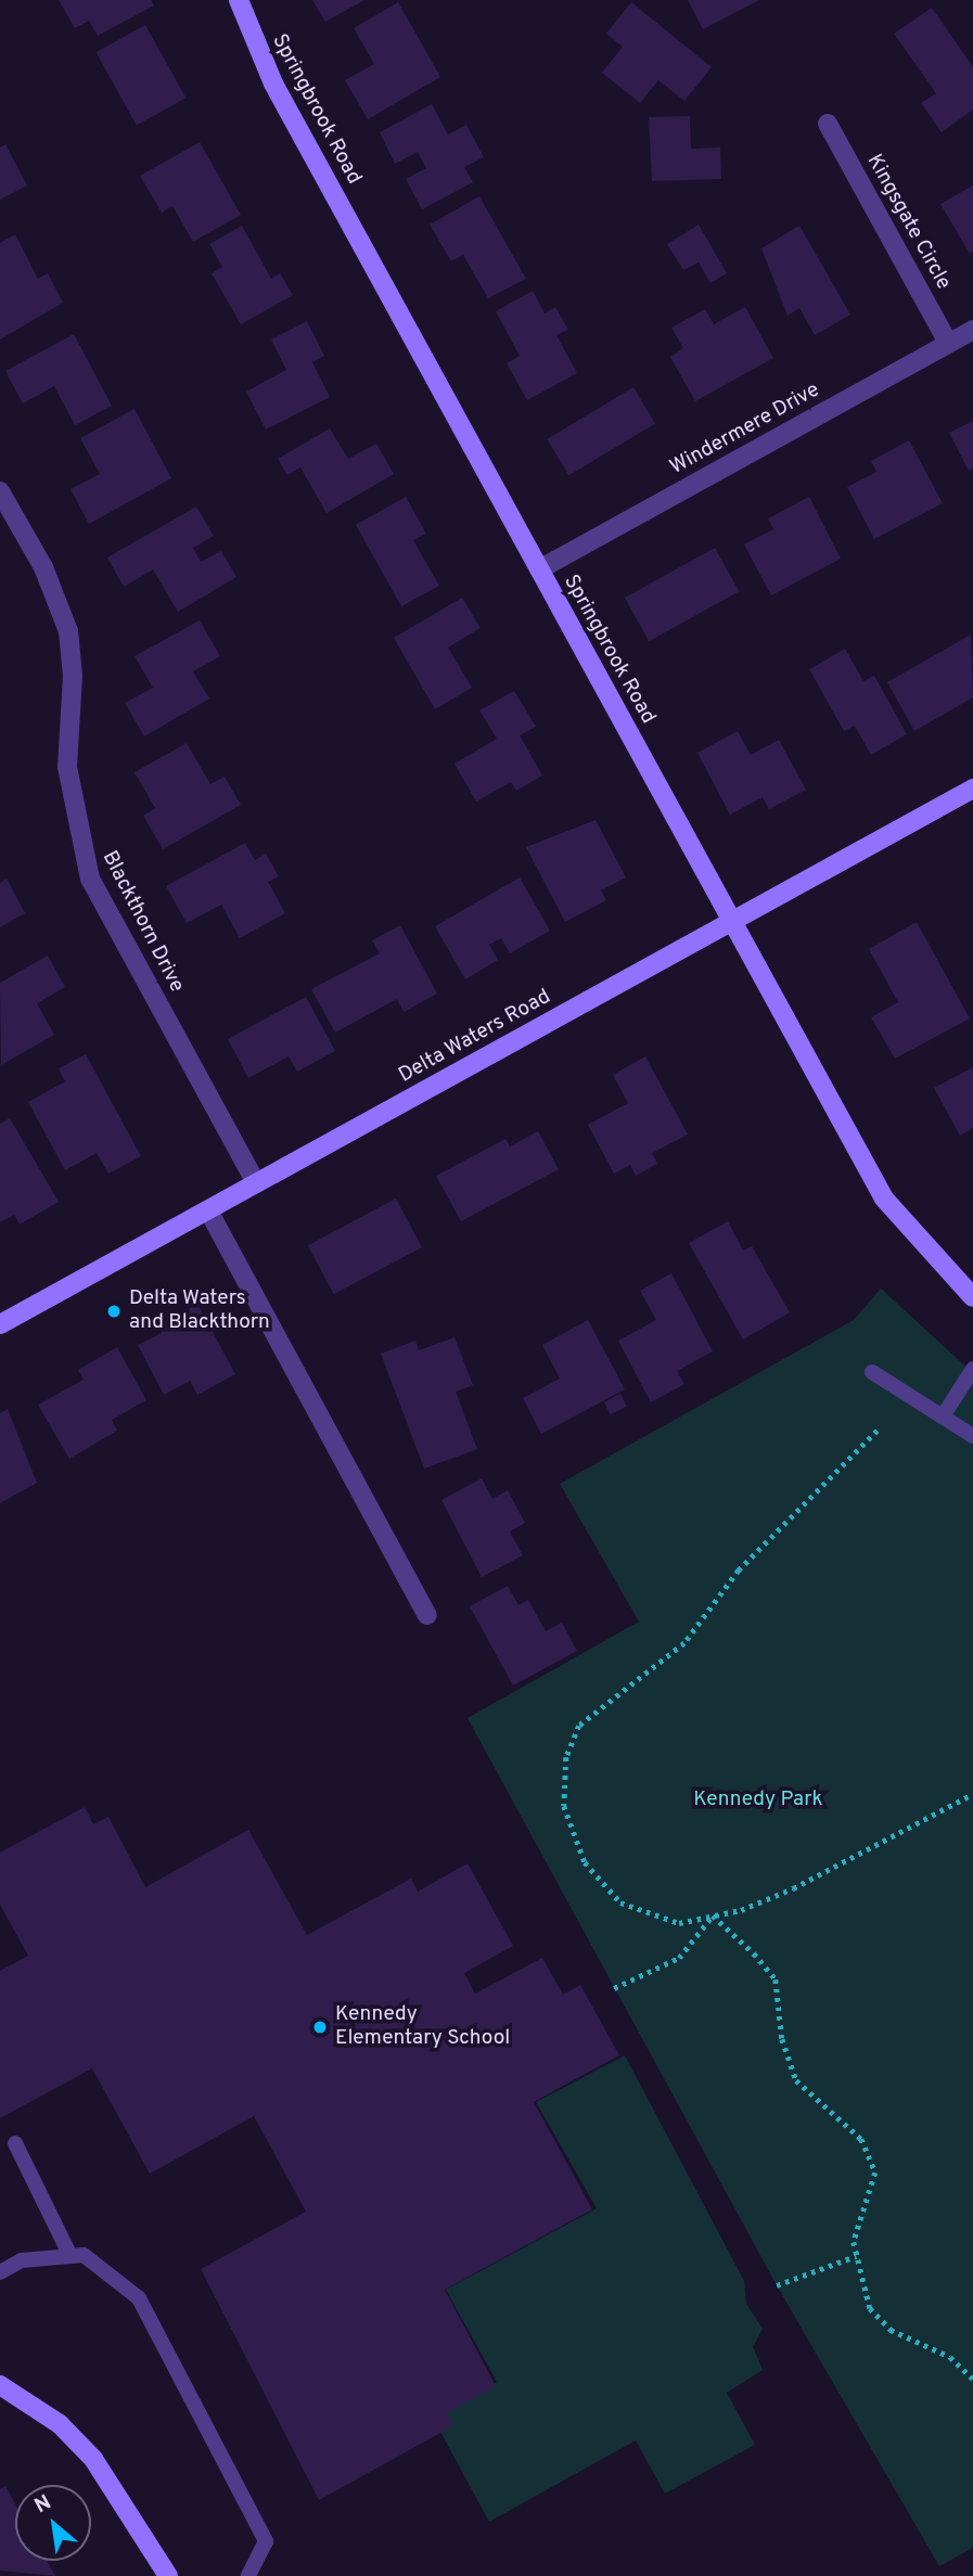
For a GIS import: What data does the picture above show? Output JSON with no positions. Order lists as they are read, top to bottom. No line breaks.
{"streets":{"street":["Springbrook Road","Kingsgate Circle","Windermere Drive","Blackthorn Drive","Delta Waters Road"]},"crossings":[["Springbrook Road","Windermere Drive"],["Springbrook Road","Delta Waters Road"],["Kingsgate Circle","Windermere Drive"],["Blackthorn Drive","Delta Waters Road"]],"parks":["Kennedy Park"],"places":["Delta Waters and Blackthorn","Kennedy Elementary School"],"north":"top left"}
